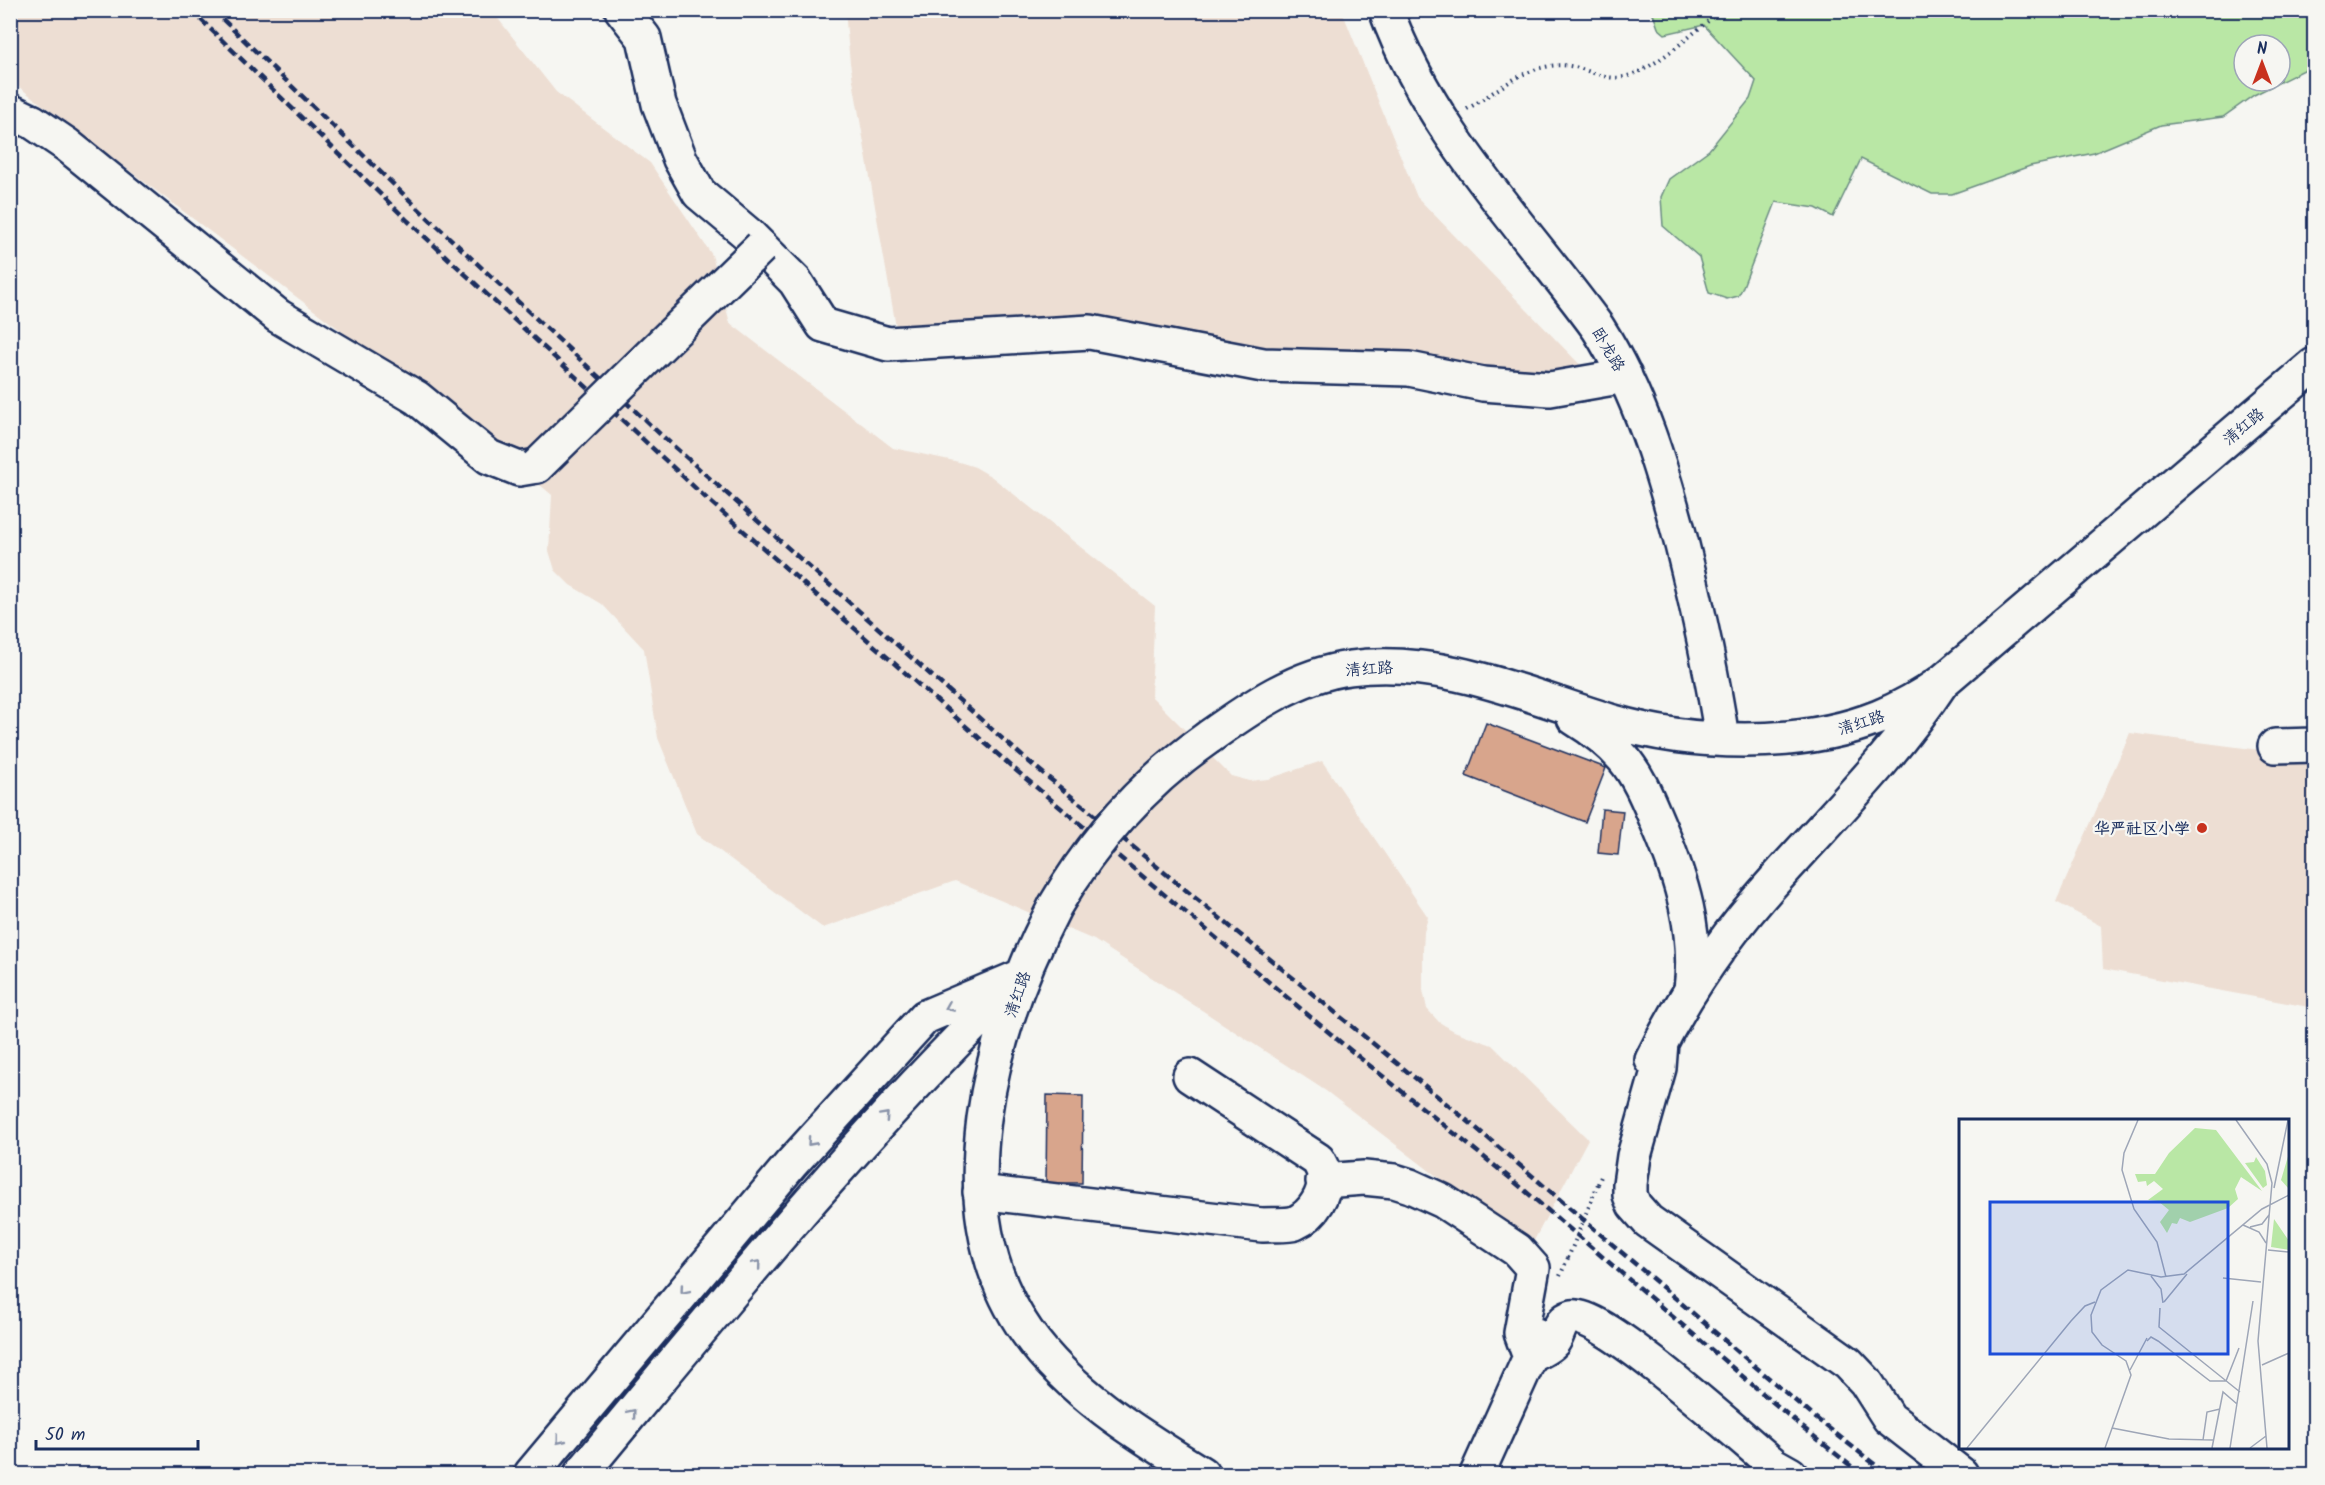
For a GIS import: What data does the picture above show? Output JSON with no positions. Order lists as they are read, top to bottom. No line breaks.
{"streets":{"main road":["卧龙路","清红路"]},"crossings":[["卧龙路","清红路"]],"places":["华严社区小学"],"scale_bar":"50 m","north":"top"}
